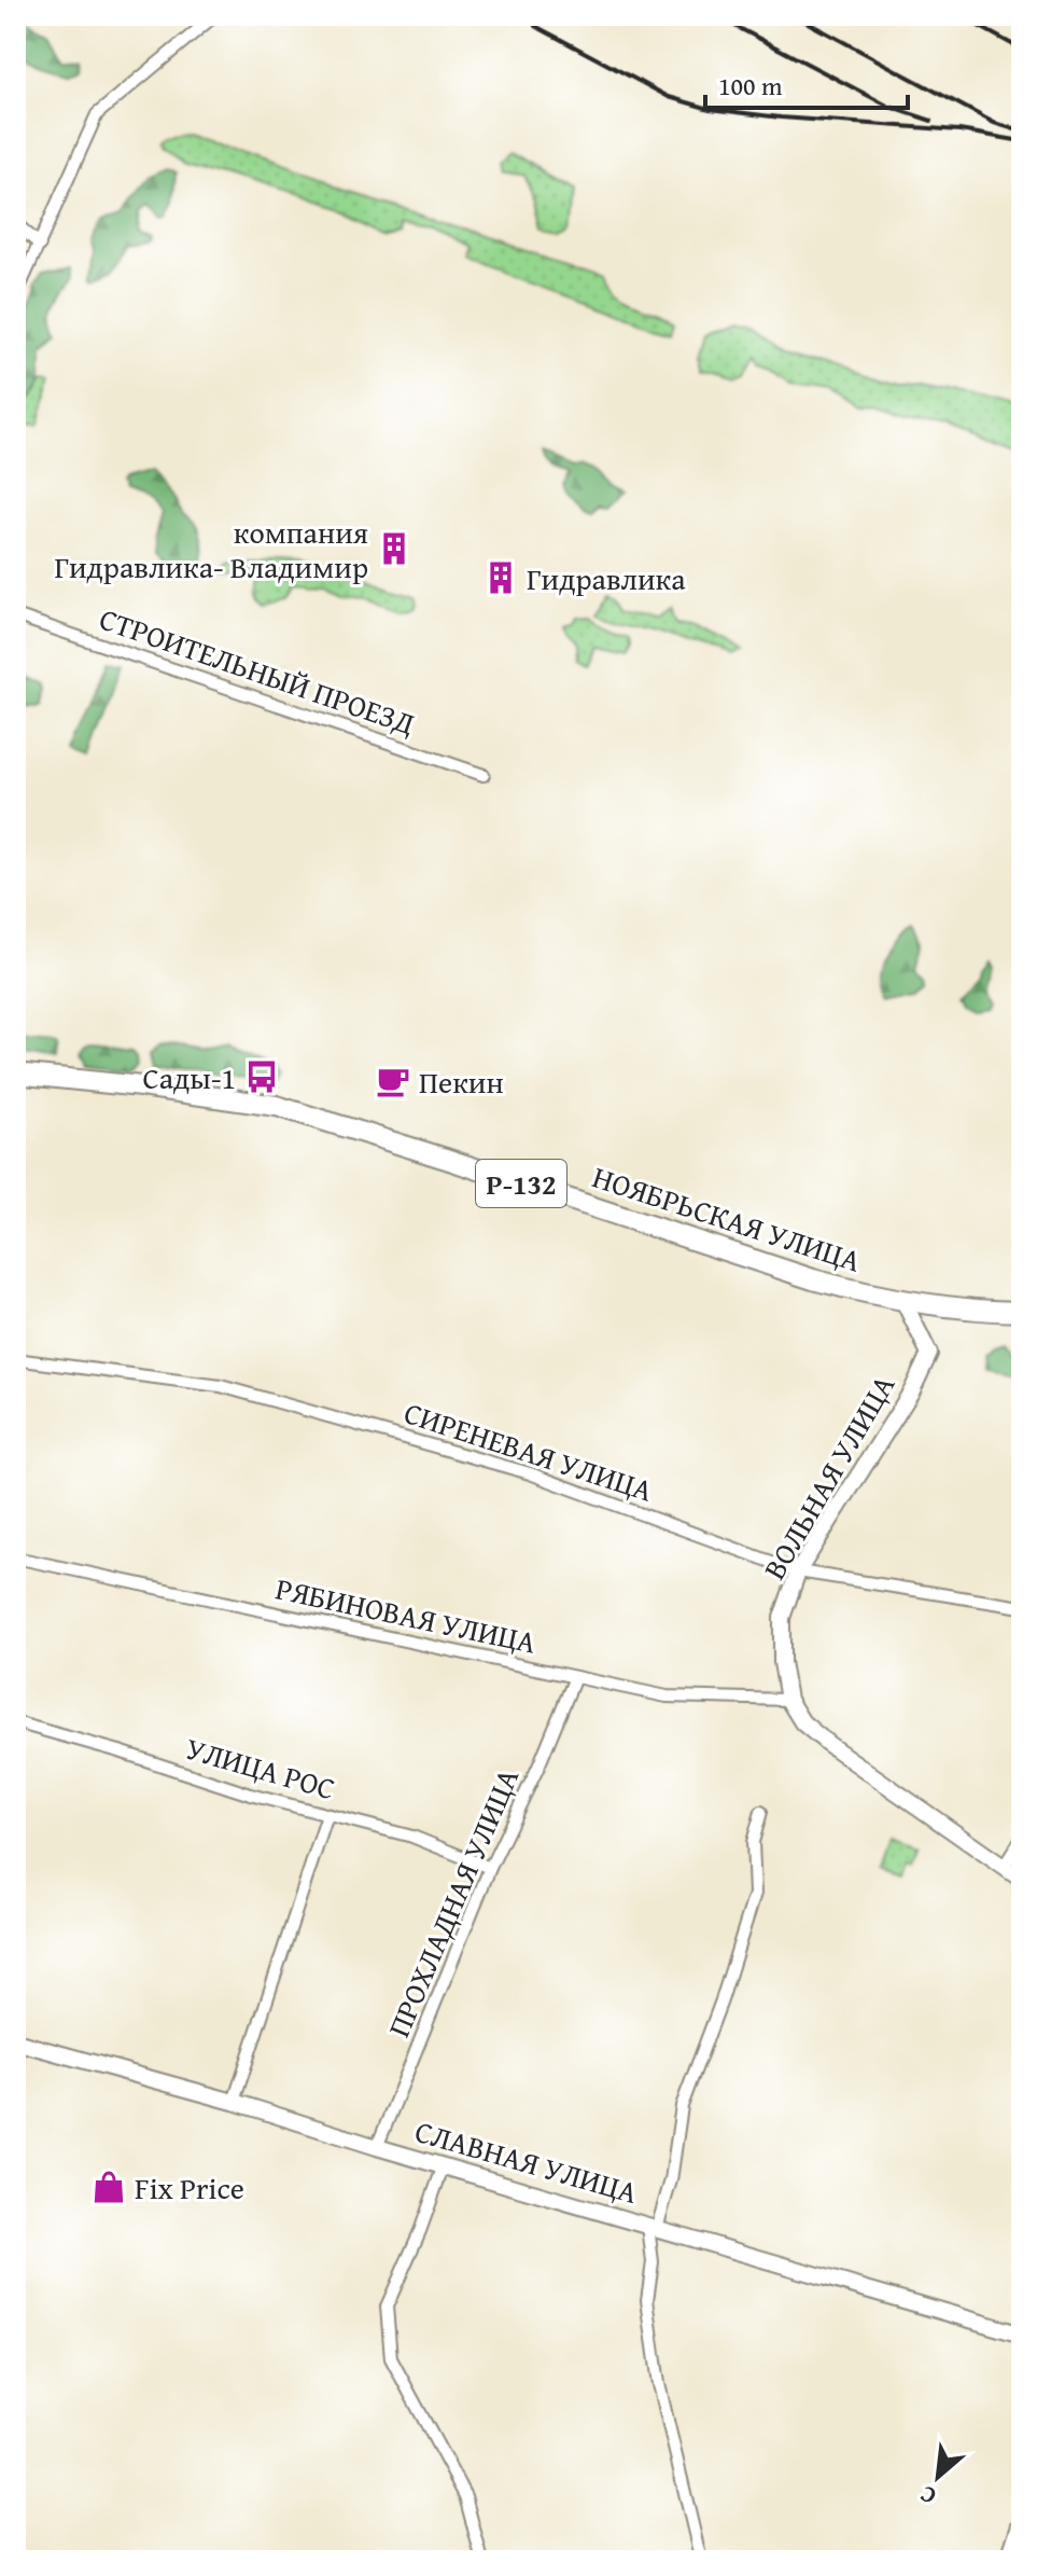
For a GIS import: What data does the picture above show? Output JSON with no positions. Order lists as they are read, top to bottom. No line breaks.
{"streets":{"highway":["Р-132","НОЯБРЬСКАЯ УЛИЦА"],"street":["СТРОИТЕЛЬНЫЙ ПРОЕЗД","СИРЕНЕВАЯ УЛИЦА","ВОЛЬНАЯ УЛИЦА","РЯБИНОВАЯ УЛИЦА","УЛИЦА РОС","ПРОХЛАДНАЯ УЛИЦА","СЛАВНАЯ УЛИЦА"]},"crossings":[["НОЯБРЬСКАЯ УЛИЦА","ВОЛЬНАЯ УЛИЦА"],["СИРЕНЕВАЯ УЛИЦА","ВОЛЬНАЯ УЛИЦА"],["ВОЛЬНАЯ УЛИЦА","РЯБИНОВАЯ УЛИЦА"],["РЯБИНОВАЯ УЛИЦА","ПРОХЛАДНАЯ УЛИЦА"],["УЛИЦА РОС","ПРОХЛАДНАЯ УЛИЦА"],["ПРОХЛАДНАЯ УЛИЦА","СЛАВНАЯ УЛИЦА"]],"places":{"building":["компания Гидравлика- Владимир","Гидравлика"],"bus stop":["Сады-1"],"cafe":["Пекин"],"shop":["Fix Price"]},"scale_bar":"100 m","north":"bottom left"}
